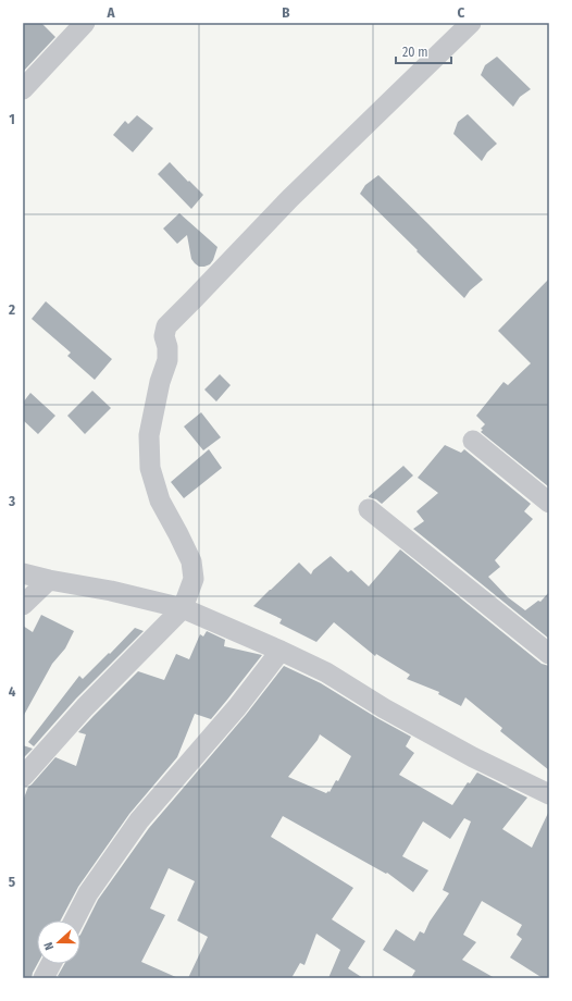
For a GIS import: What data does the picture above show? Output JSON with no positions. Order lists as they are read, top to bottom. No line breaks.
{"scale_bar":"20 m","north":"left","grid":{"columns":["A","B","C"],"rows":["1","2","3","4","5"]}}
